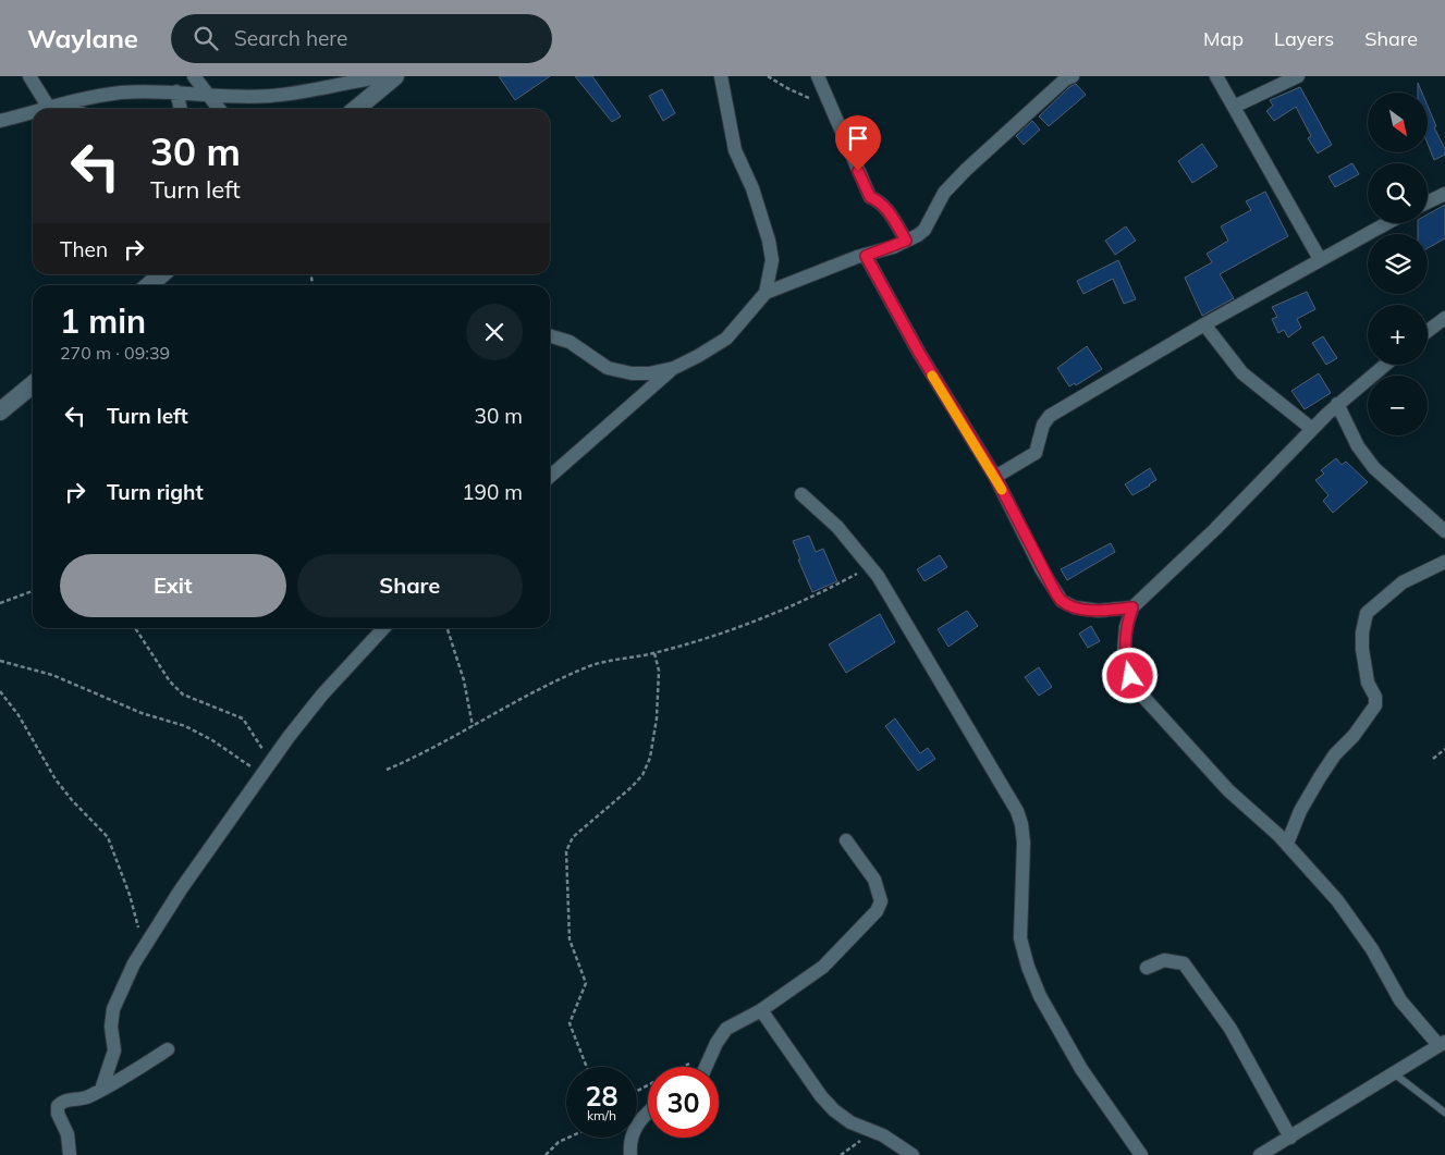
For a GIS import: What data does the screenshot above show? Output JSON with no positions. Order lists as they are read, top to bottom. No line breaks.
{"north":"bottom right","page":{"header":"Waylane","search":"Search here","nav":["Map","Layers","Share"],"map_buttons":["+","−"],"turn":["30 m","Turn left"],"then":"Then","heading":["1 min","270 m · 09:39"],"list":[{"name":"Turn left","value":"30 m"},{"name":"Turn right","value":"190 m"}],"buttons":["Exit","Share"],"speed":"28 km/h","limit":"30"}}
